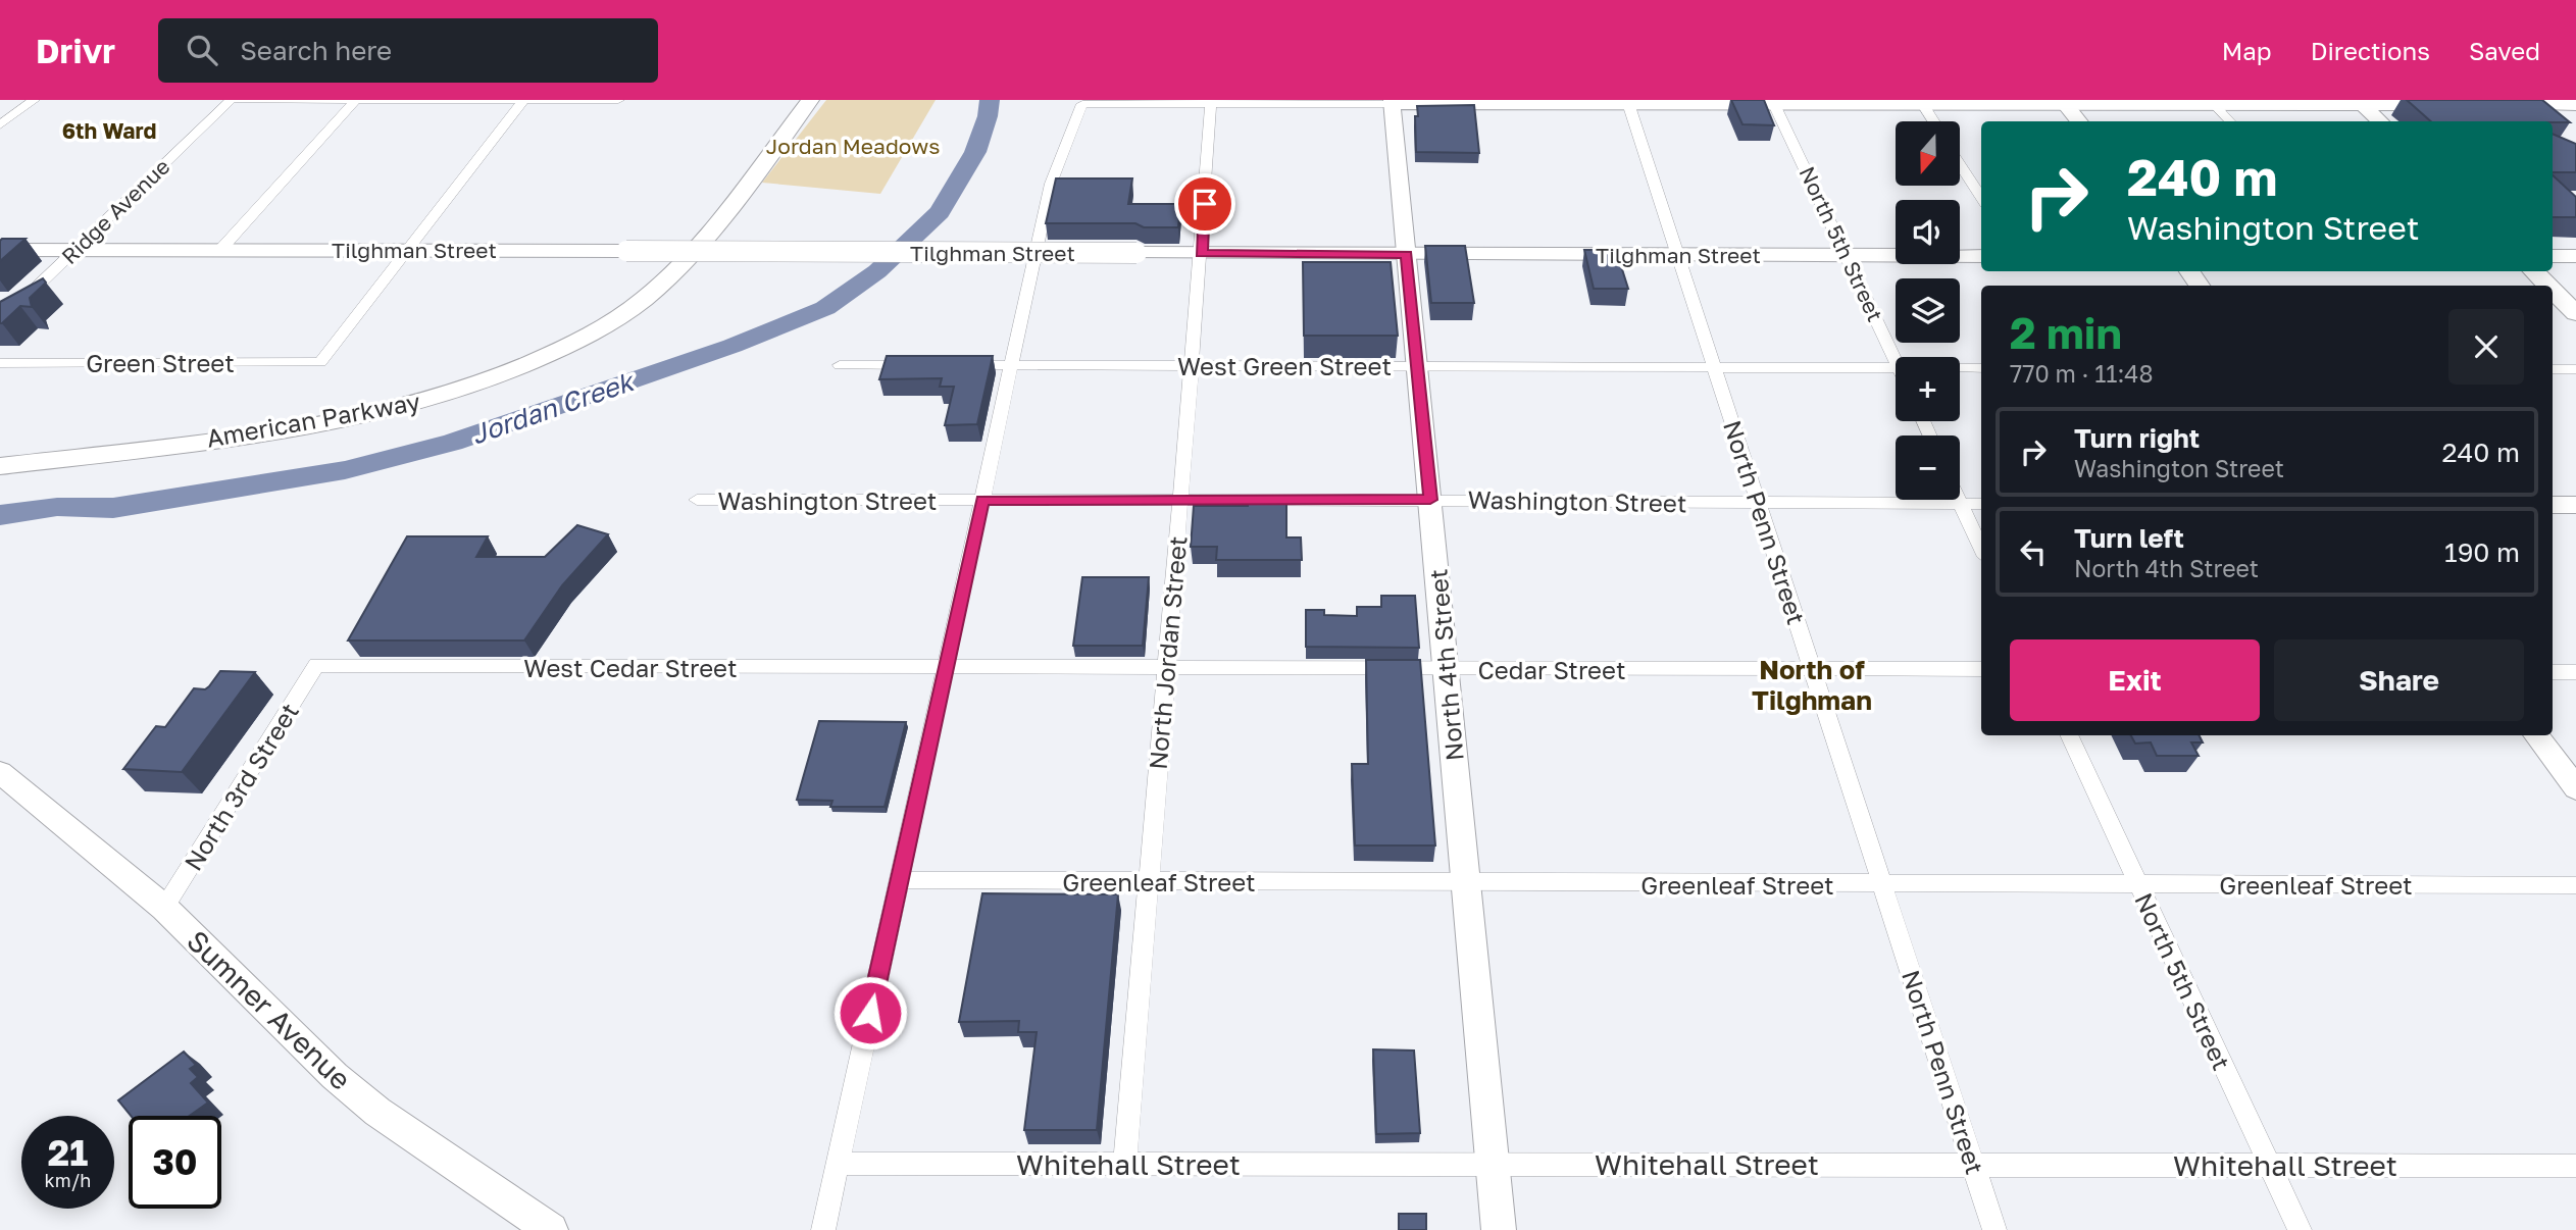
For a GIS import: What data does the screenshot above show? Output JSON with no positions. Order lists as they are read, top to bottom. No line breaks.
{"streets":{"main road":["Tilghman Street","American Parkway"],"street":["Ridge Avenue","North 5th Street","Green Street","West Green Street","Washington Street","North Penn Street","North Jordan Street","North 4th Street","West Cedar Street","Cedar Street","North 3rd Street","Greenleaf Street","Sumner Avenue","Whitehall Street"]},"crossings":[["Ridge Avenue","Tilghman Street"],["North 5th Street","Tilghman Street"],["North 5th Street","Greenleaf Street"],["North 5th Street","Whitehall Street"],["Tilghman Street","Green Street"],["Tilghman Street","North Penn Street"],["Tilghman Street","North Jordan Street"],["Tilghman Street","North 4th Street"],["West Green Street","North Penn Street"],["West Green Street","North Jordan Street"],["West Green Street","North 4th Street"],["Washington Street","North Penn Street"],["Washington Street","North Jordan Street"],["Washington Street","North 4th Street"],["North Penn Street","Cedar Street"],["North Penn Street","Greenleaf Street"],["North Penn Street","Whitehall Street"],["North Jordan Street","Cedar Street"],["North Jordan Street","Greenleaf Street"],["North Jordan Street","Whitehall Street"],["North 4th Street","Cedar Street"],["North 4th Street","Greenleaf Street"],["North 4th Street","Whitehall Street"],["West Cedar Street","Cedar Street"],["West Cedar Street","North 3rd Street"],["North 3rd Street","Sumner Avenue"]],"districts":["6th Ward","North of Tilghman"],"water":["Jordan Creek"],"parks":["Jordan Meadows"],"north":"bottom","page":{"header":"Drivr","search":"Search here","nav":["Map","Directions","Saved"],"map_buttons":["+","−"],"turn":["240 m","Washington Street"],"heading":["2 min","770 m · 11:48"],"list":[{"name":"Turn right","note":"Washington Street","value":"240 m"},{"name":"Turn left","note":"North 4th Street","value":"190 m"}],"buttons":["Exit","Share"],"speed":"21 km/h","limit":"30"}}
